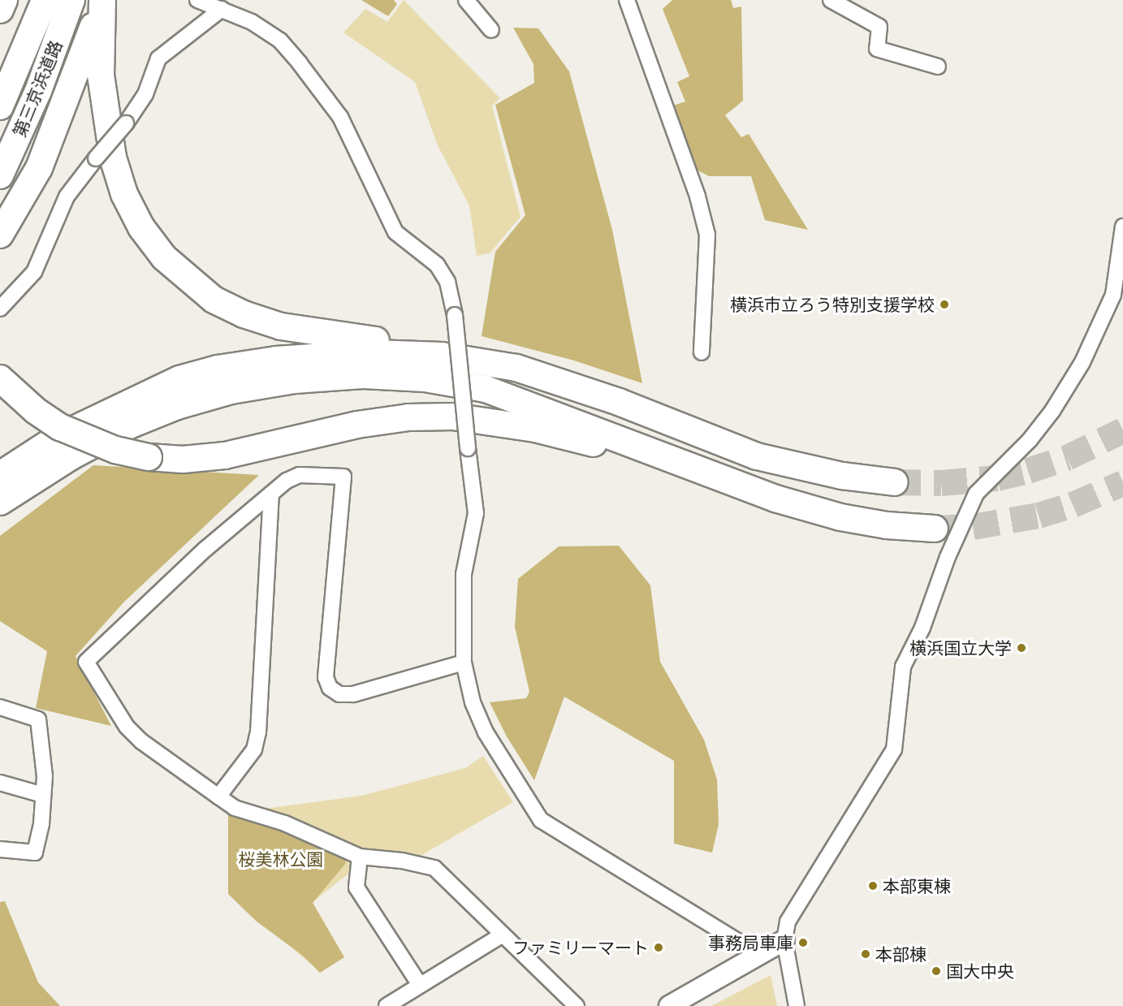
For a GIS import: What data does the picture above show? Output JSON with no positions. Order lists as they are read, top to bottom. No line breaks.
{"streets":{"highway":["第三京浜道路"]},"parks":["桜美林公園"],"places":["横浜市立ろう特別支援学校","横浜国立大学","本部東棟","事務局車庫","ファミリーマート","本部棟","国大中央"]}
